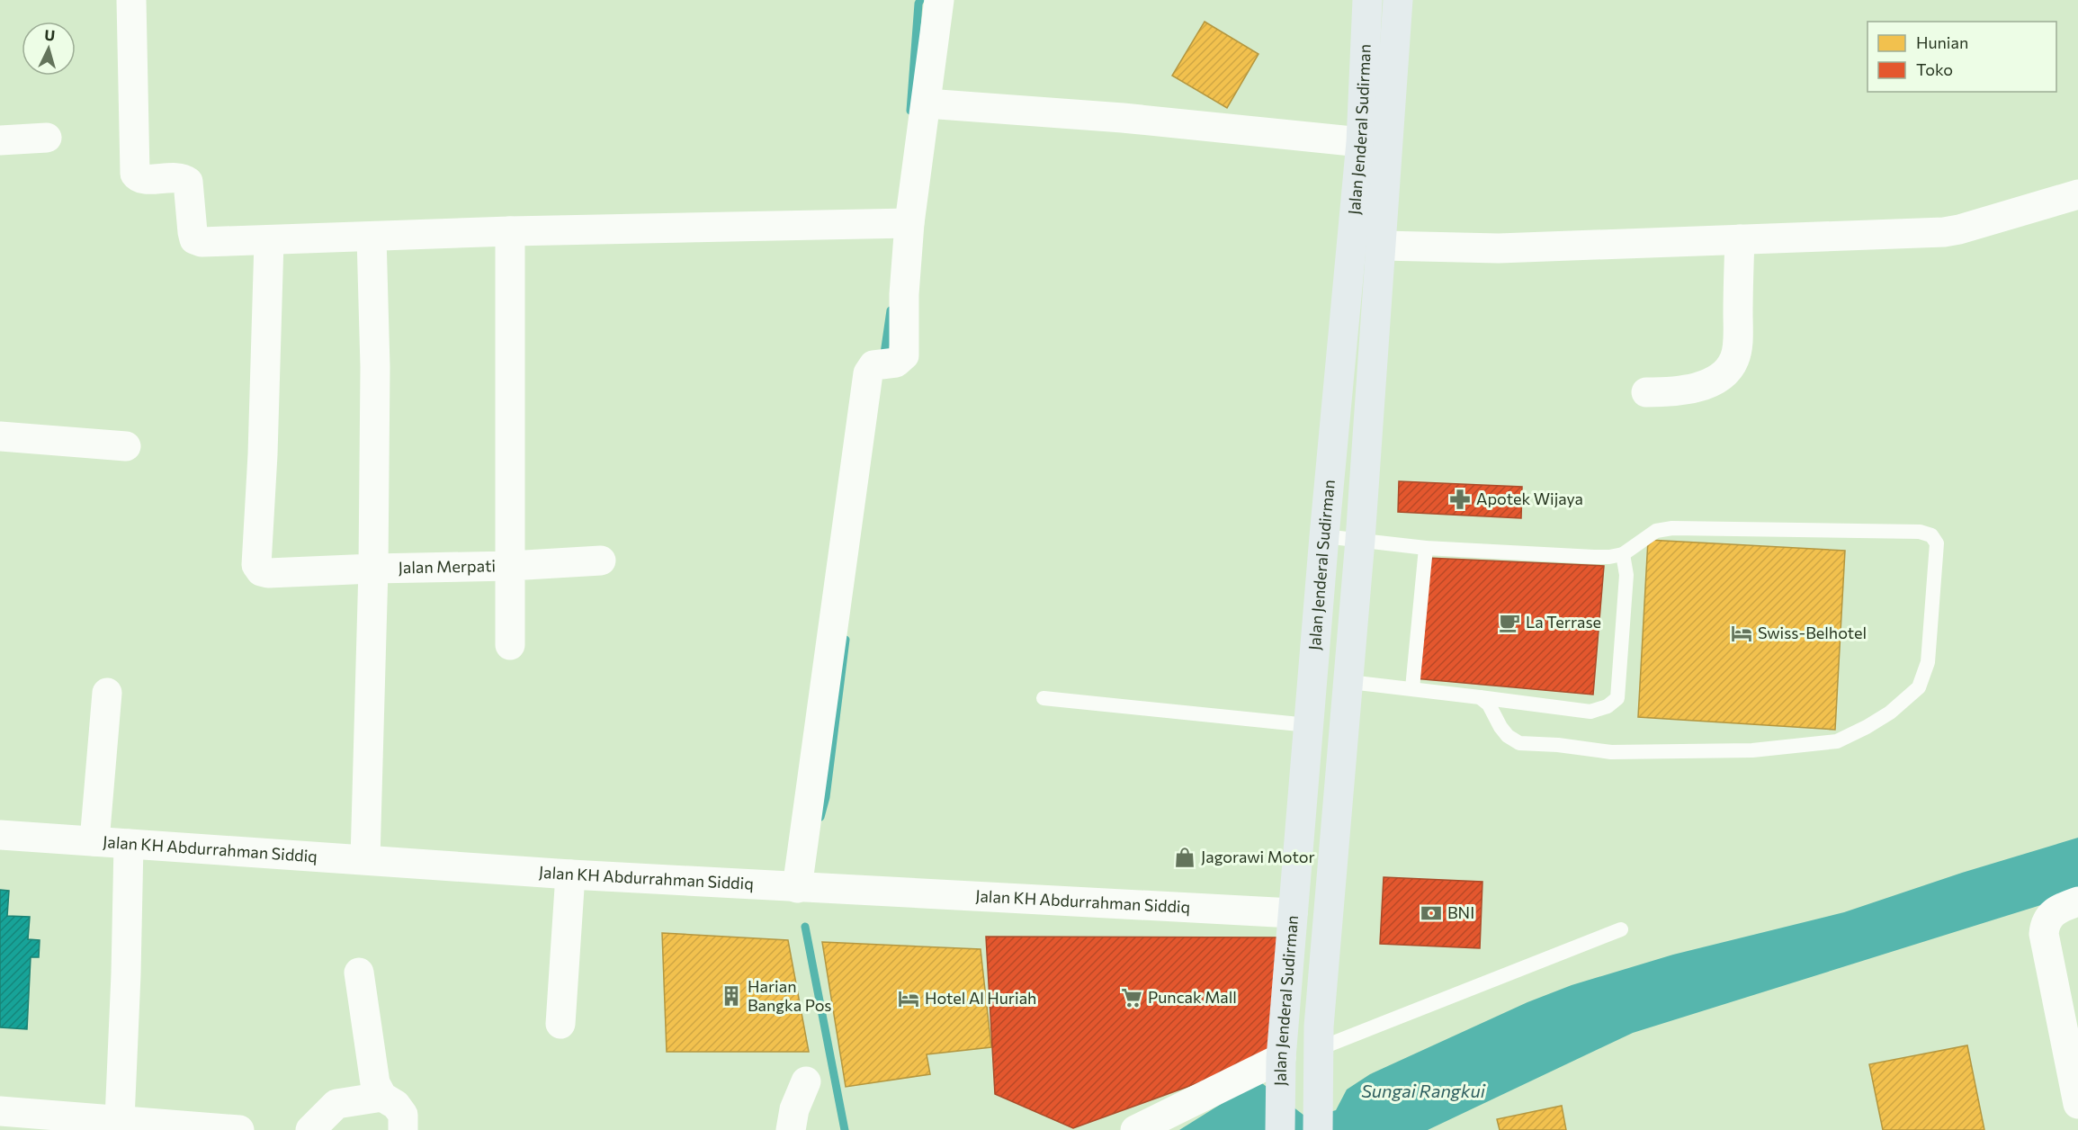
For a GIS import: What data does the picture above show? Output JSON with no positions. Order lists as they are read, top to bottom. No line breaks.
{"streets":{"highway":["Jalan Jenderal Sudirman"],"street":["Jalan Merpati","Jalan KH Abdurrahman Siddiq"]},"crossings":[["Jalan Jenderal Sudirman","Jalan KH Abdurrahman Siddiq"]],"water":["Sungai Rangkui"],"places":{"pharmacy":["Apotek Wijaya"],"cafe":["La Terrase"],"hotel":["Swiss-Belhotel","Hotel Al Huriah"],"shop":["Jagorawi Motor"],"bank":["BNI"],"building":["Harian Bangka Pos"],"supermarket":["Puncak Mall"]},"legend":["Hunian","Toko"],"north":"top"}
